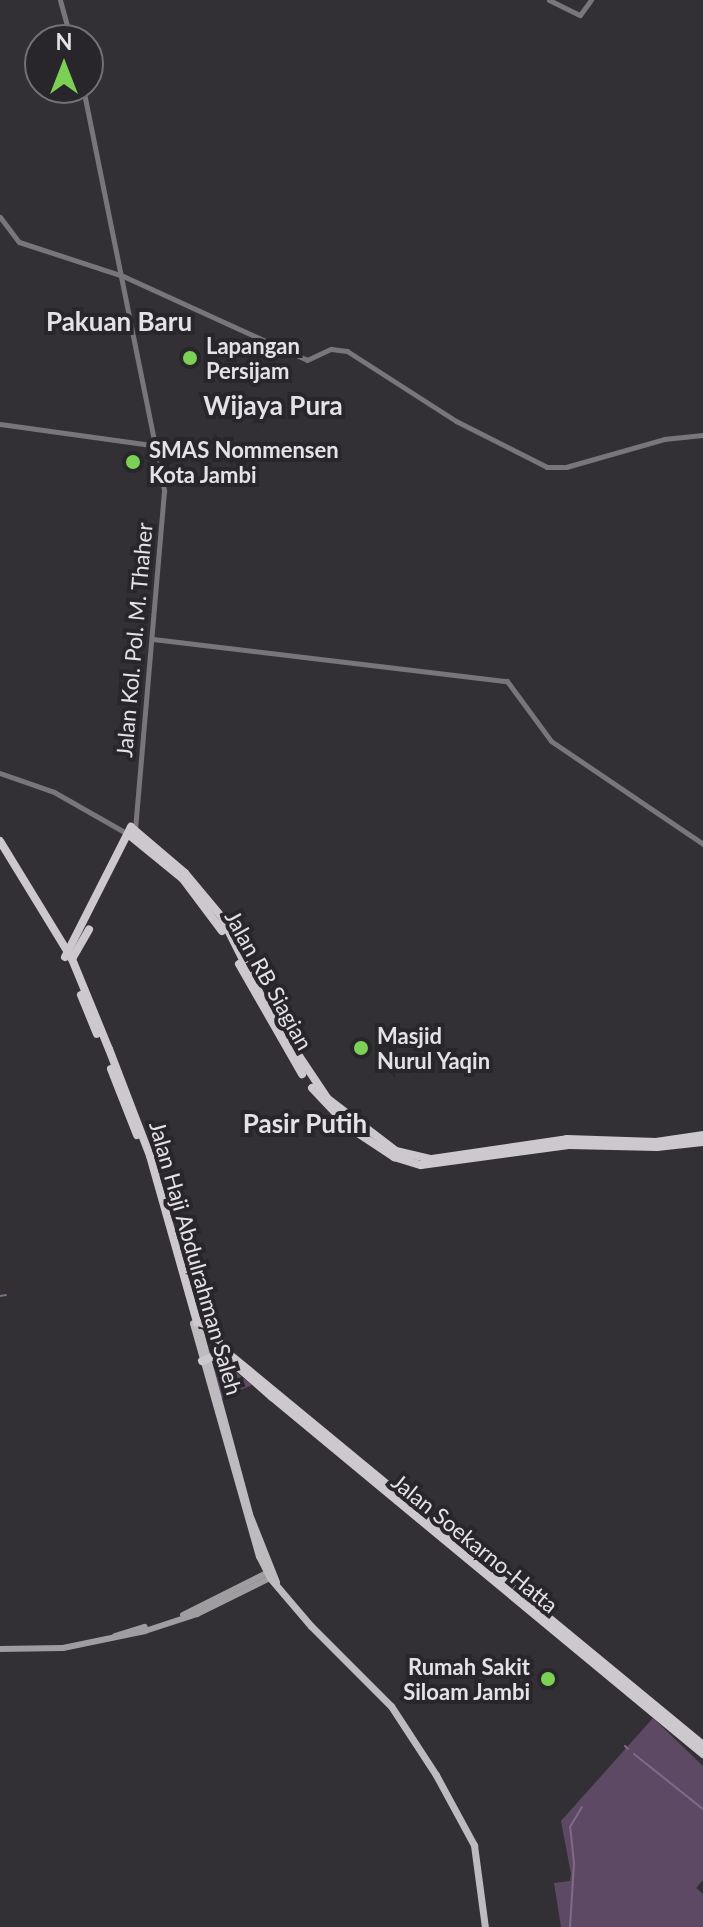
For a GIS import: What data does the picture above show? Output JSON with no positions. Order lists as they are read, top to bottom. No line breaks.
{"streets":{"highway":["Jalan Kol. Pol. M. Thaher","Jalan RB Siagian","Jalan Haji Abdulrahman Saleh","Jalan Soekarno-Hatta"]},"crossings":[["Jalan Kol. Pol. M. Thaher","Jalan RB Siagian"],["Jalan Kol. Pol. M. Thaher","Jalan Haji Abdulrahman Saleh"],["Jalan Haji Abdulrahman Saleh","Jalan Soekarno-Hatta"]],"districts":["Pakuan Baru","Wijaya Pura","Pasir Putih"],"places":["Lapangan Persijam","SMAS Nommensen Kota Jambi","Masjid Nurul Yaqin","Rumah Sakit Siloam Jambi"],"north":"top"}
